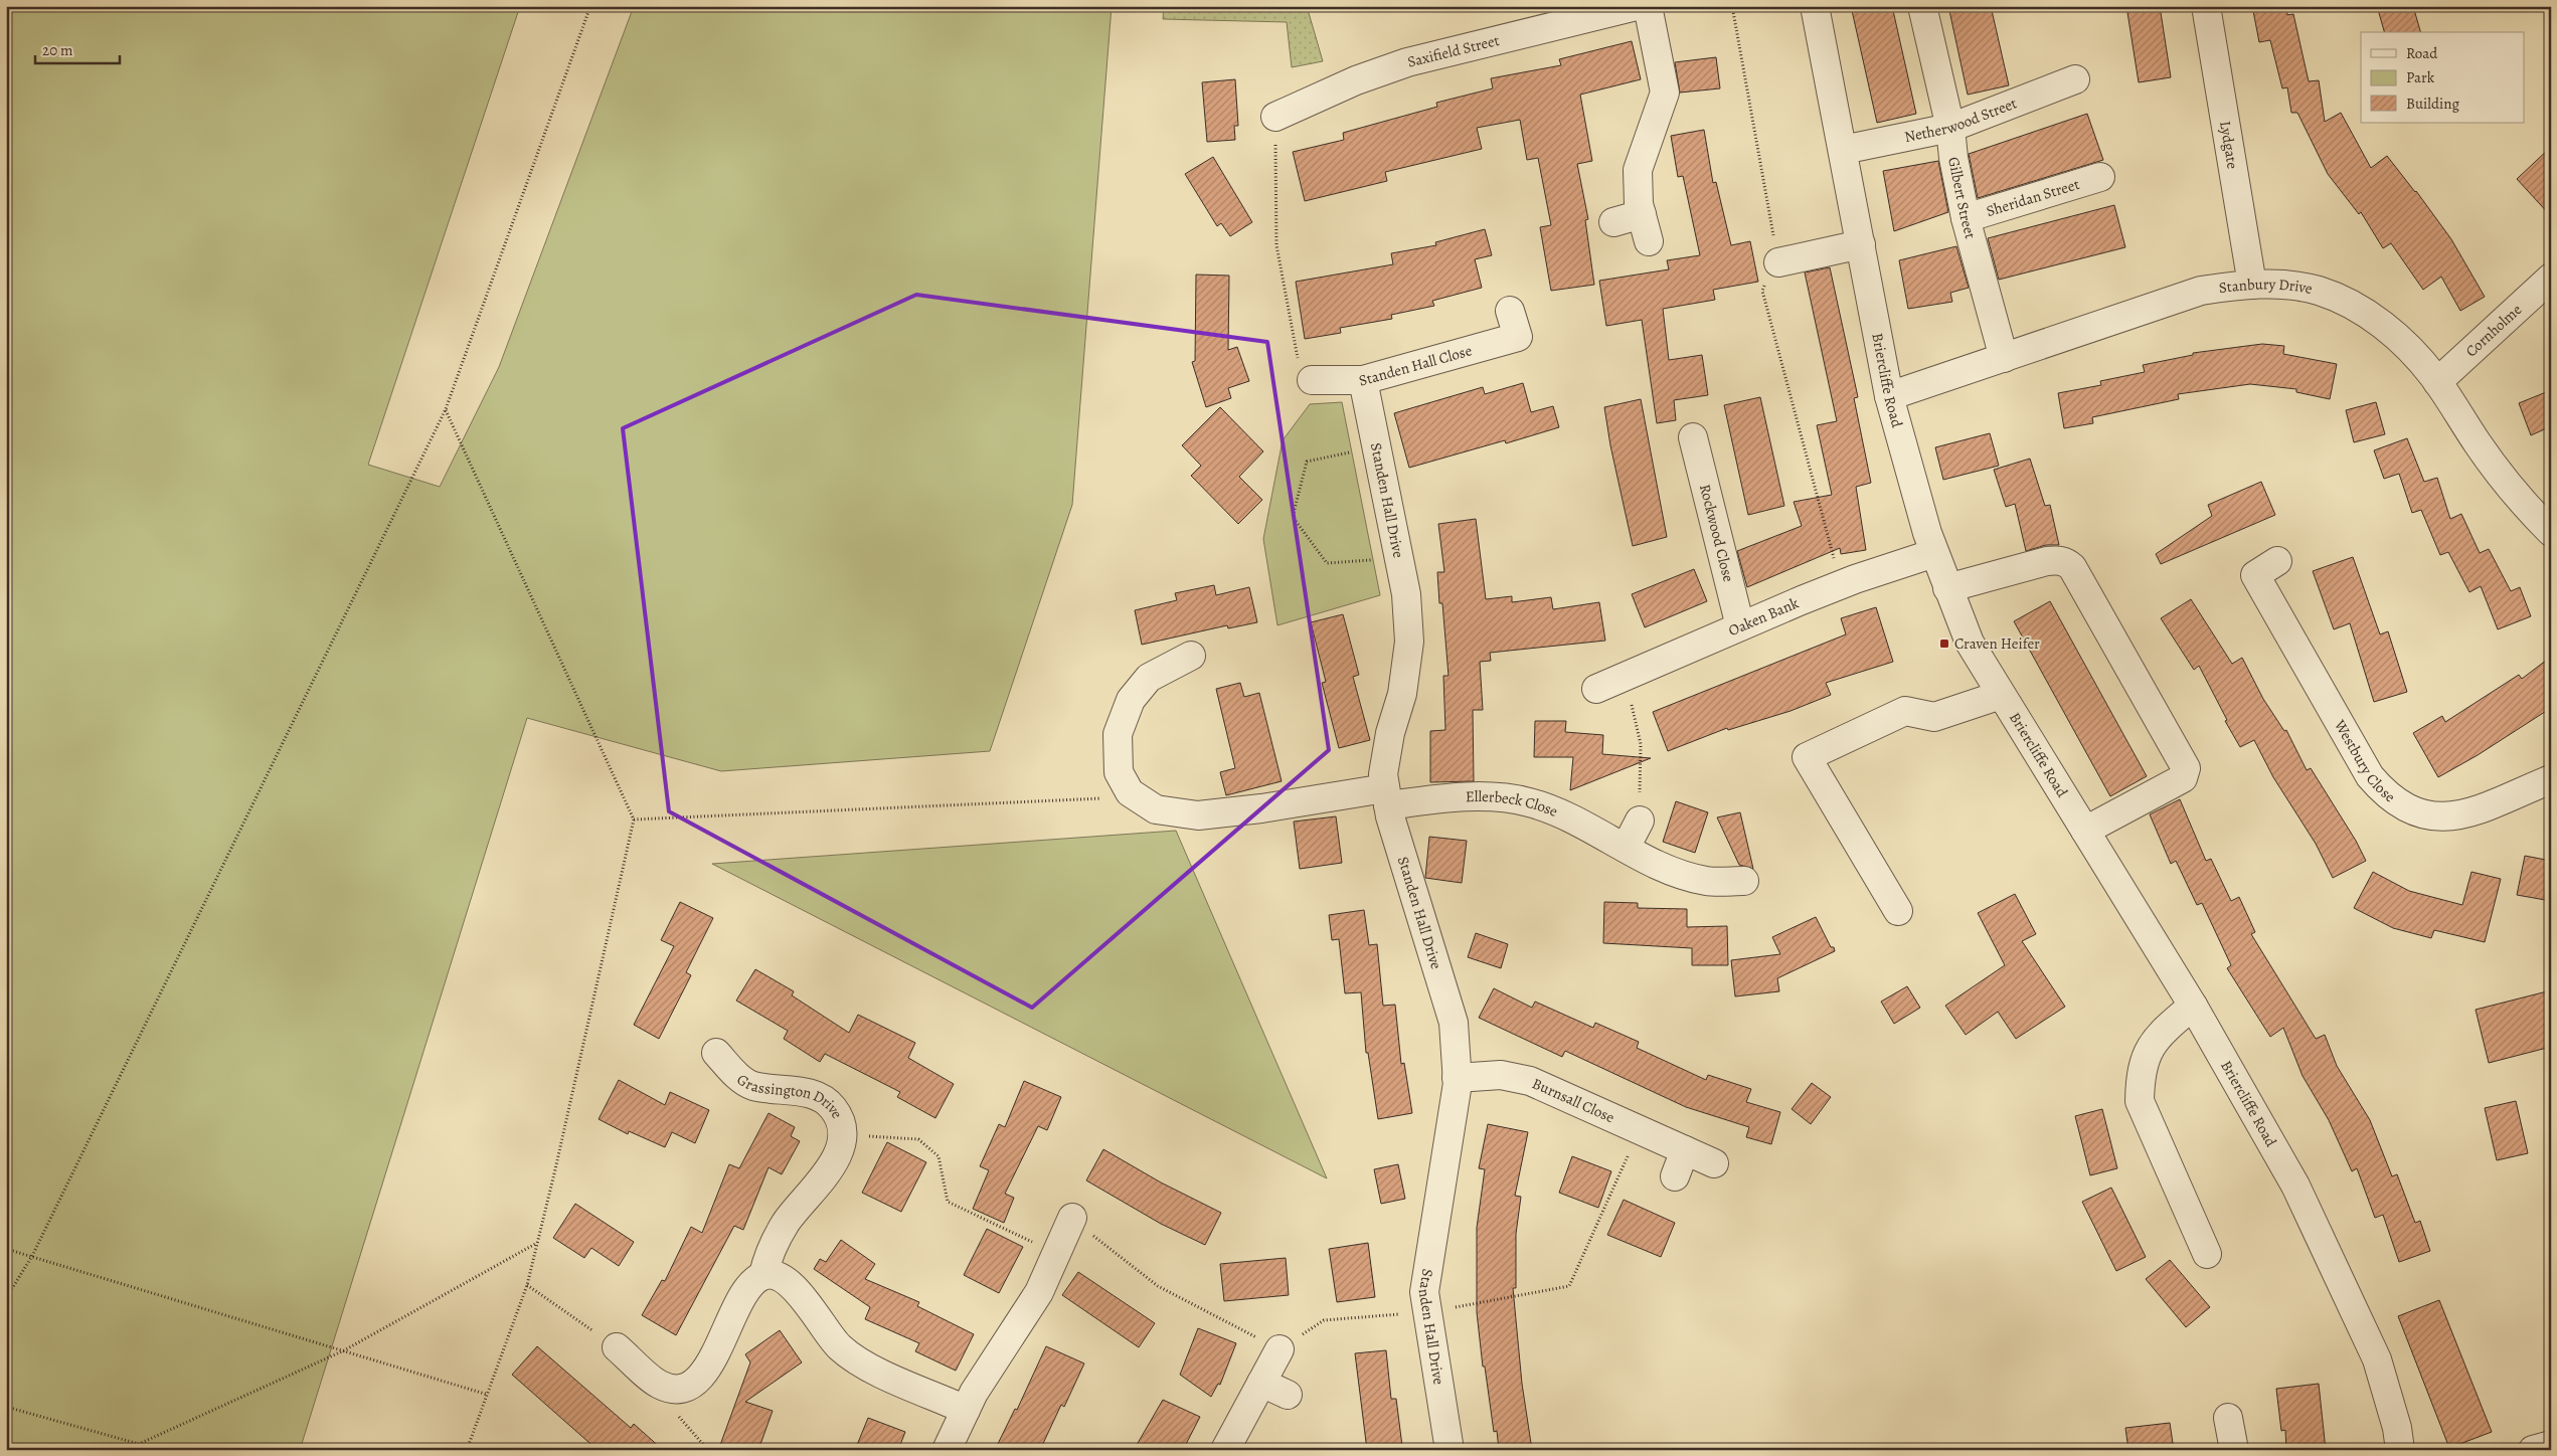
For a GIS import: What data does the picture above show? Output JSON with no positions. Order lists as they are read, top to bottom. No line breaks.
{"streets":{"street":["Saxifield Street","Netherwood Street","Lydgate","Gilbert Street","Sheridan Street","Stanbury Drive","Cornholme","Standen Hall Close","Briercliffe Road","Standen Hall Drive","Rockwood Close","Oaken Bank","Westbury Close","Ellerbeck Close","Grassington Drive","Burnsall Close"]},"crossings":[["Netherwood Street","Gilbert Street"],["Netherwood Street","Briercliffe Road"],["Lydgate","Stanbury Drive"],["Gilbert Street","Sheridan Street"],["Gilbert Street","Stanbury Drive"],["Stanbury Drive","Cornholme"],["Stanbury Drive","Briercliffe Road"],["Standen Hall Close","Standen Hall Drive"],["Briercliffe Road","Oaken Bank"],["Standen Hall Drive","Ellerbeck Close"],["Standen Hall Drive","Burnsall Close"],["Rockwood Close","Oaken Bank"]],"places":{"transit":["Craven Heifer"]},"legend":["Road","Park","Building"],"scale_bar":"20 m"}
